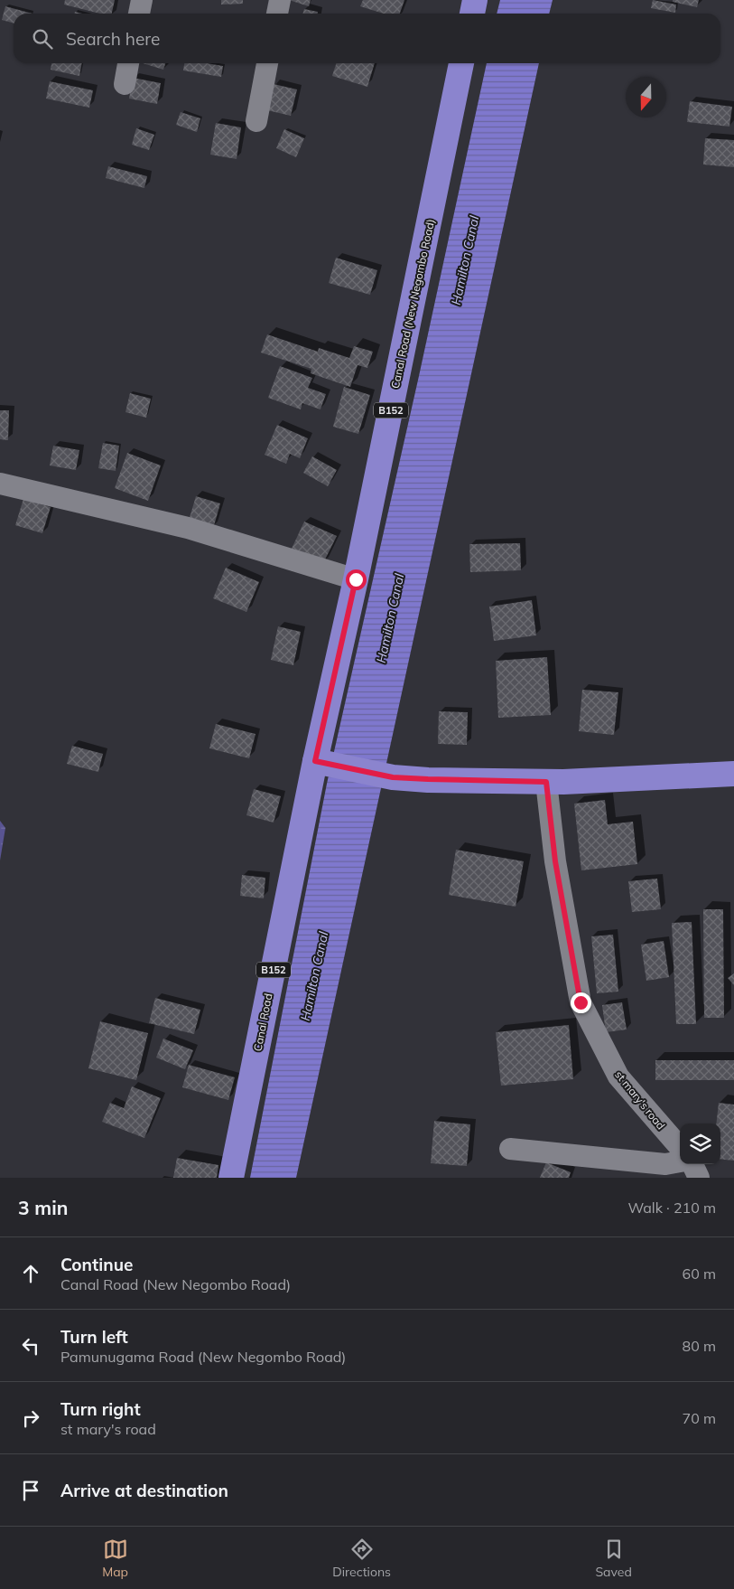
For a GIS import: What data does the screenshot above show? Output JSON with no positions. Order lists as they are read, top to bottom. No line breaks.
{"streets":{"main road":["Canal Road (New Negombo Road)","B152","Canal Road"],"street":["st mary's road"]},"crossings":[["Canal Road (New Negombo Road)","Canal Road"]],"water":["Hamilton Canal"],"north":"bottom","page":{"search":"Search here","heading":["3 min","Walk · 210 m"],"list":[["Continue","Canal Road (New Negombo Road)","60 m"],["Turn left","Pamunugama Road (New Negombo Road)","80 m"],["Turn right","st mary's road","70 m"],"Arrive at destination"],"nav":["Map","Directions","Saved"]}}
